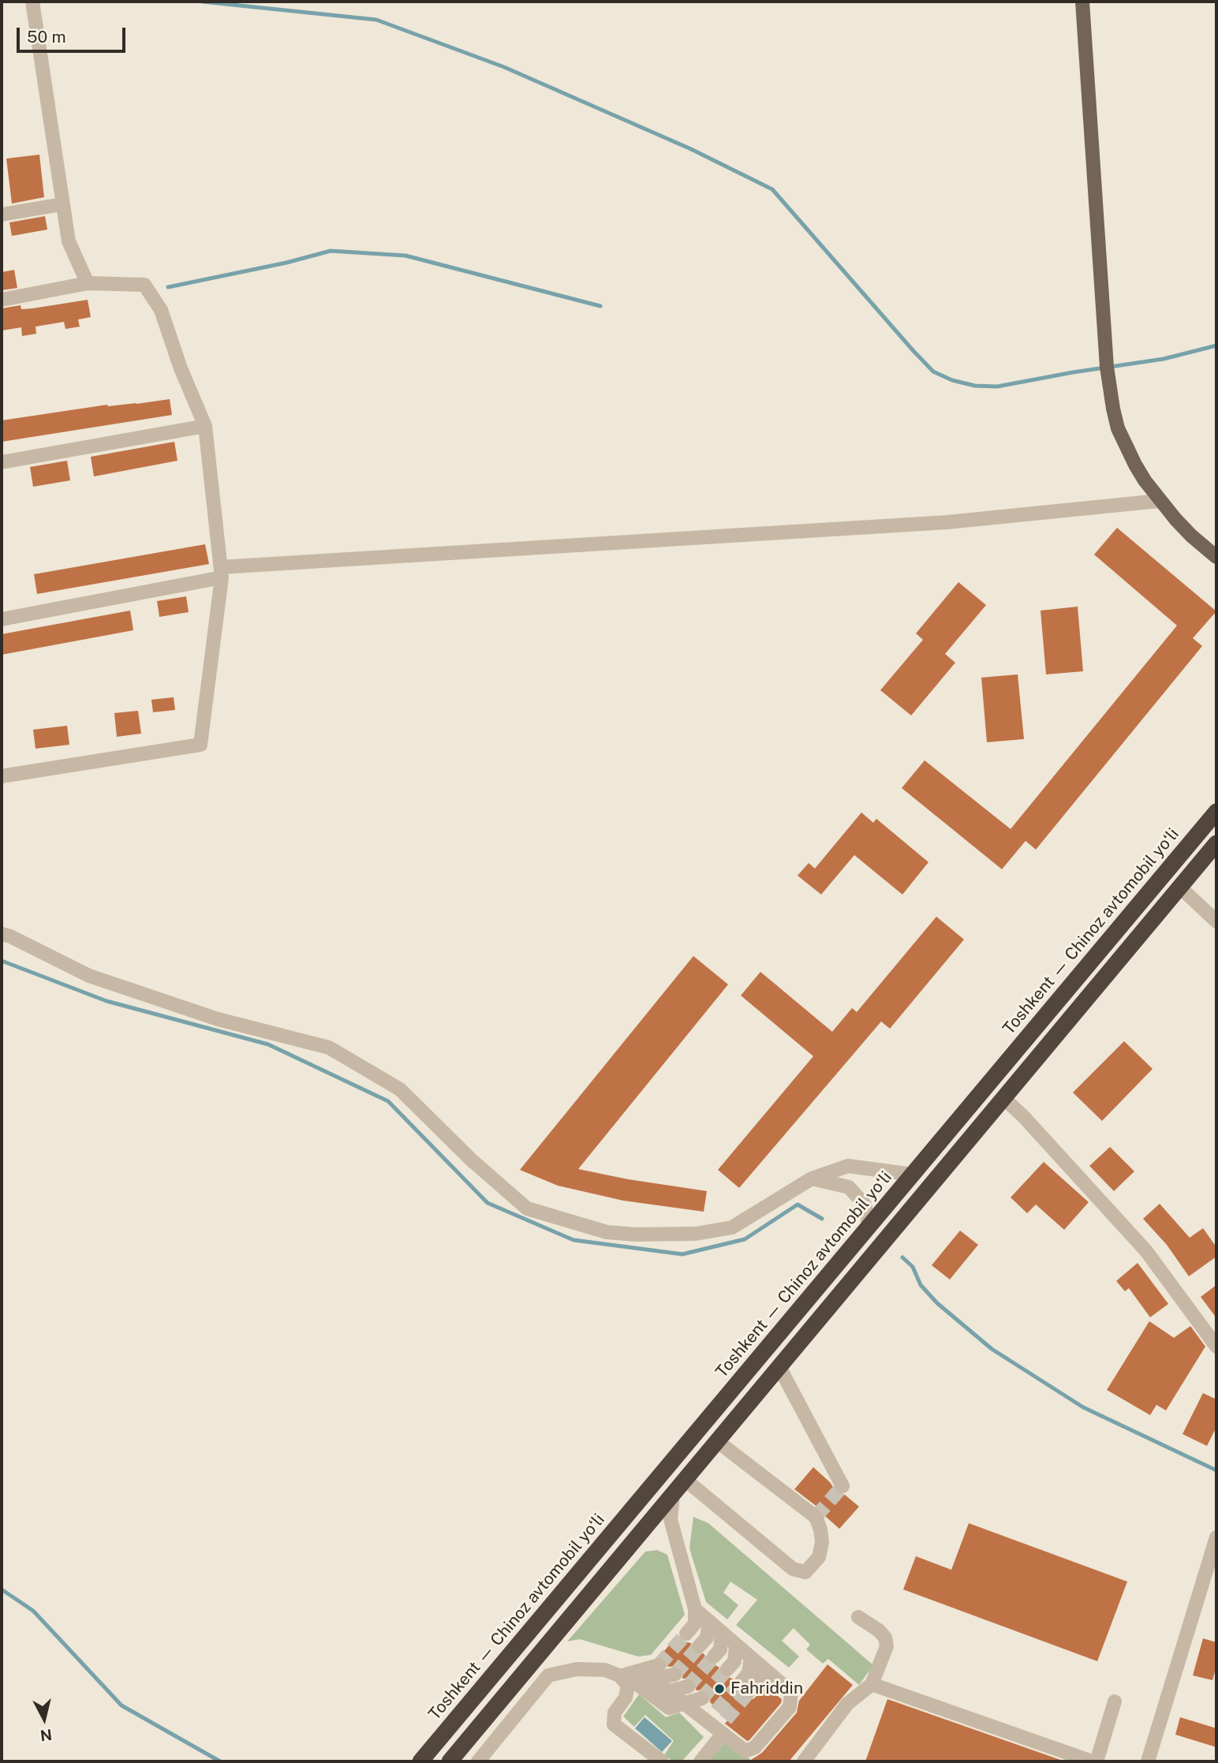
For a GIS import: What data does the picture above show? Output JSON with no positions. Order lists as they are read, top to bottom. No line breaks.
{"streets":{"highway":["Toshkent — Chinoz avtomobil yoʻli"]},"places":["Fahriddin"],"scale_bar":"50 m","north":"bottom"}
